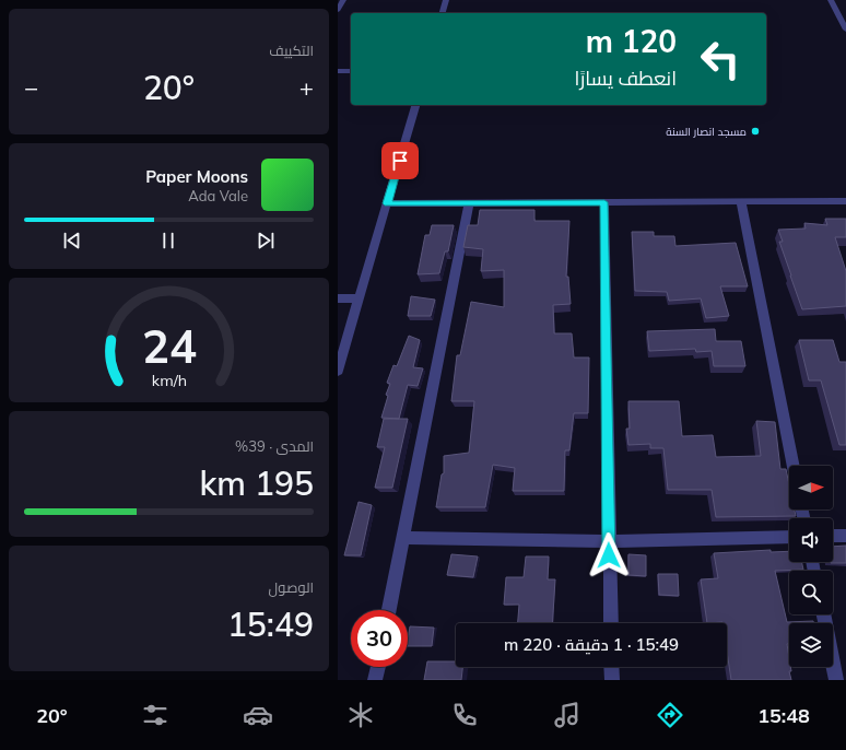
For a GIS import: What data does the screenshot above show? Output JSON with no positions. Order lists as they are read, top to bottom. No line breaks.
{"places":["مسجد انصار السنة"],"north":"right","page":{"tile":["التكييف",["المدى · 39%","195 km"],["الوصول","15:49"]],"turn":["120 m","انعطف يسارًا"],"heat":["−","20°","+"],"song":["Paper Moons","Ada Vale"],"limit":"30","trip":"15:49 · 1 دقيقة · 220 m","tabs":["15:48","20°"],"gauge":["24","km/h"]}}
